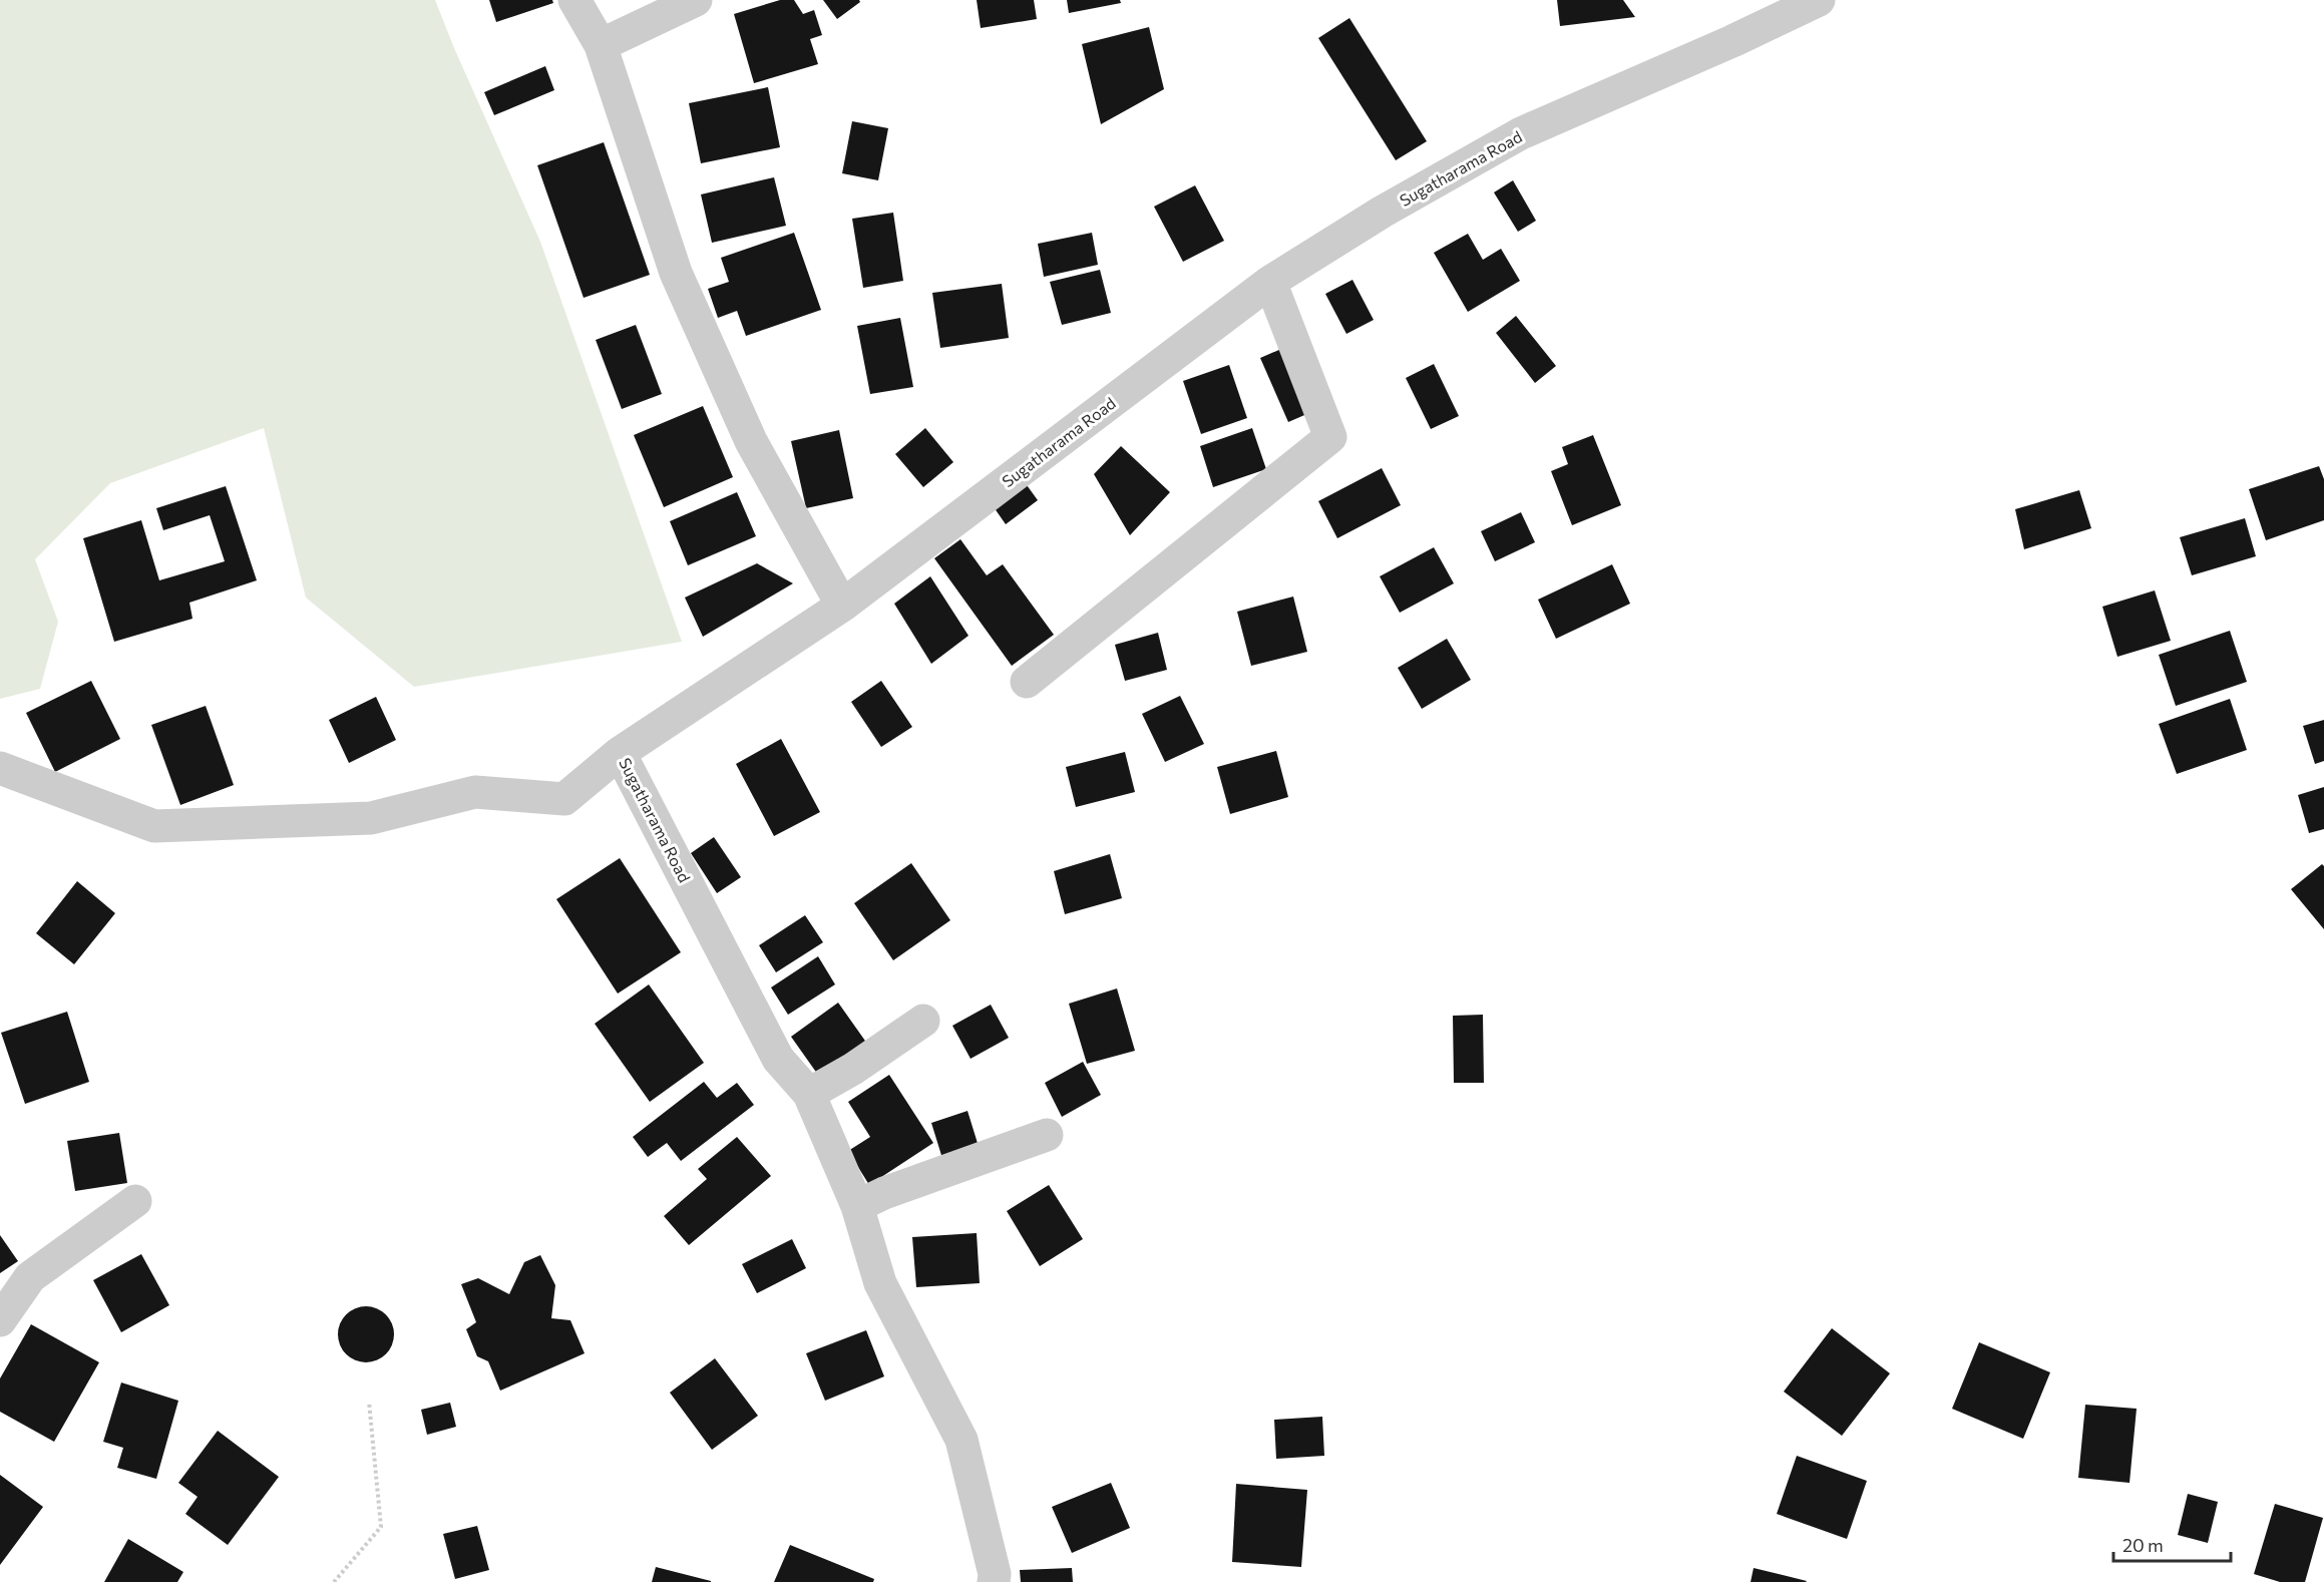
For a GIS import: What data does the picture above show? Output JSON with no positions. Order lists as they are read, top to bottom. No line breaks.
{"streets":{"street":["Sugatharama Road"]},"scale_bar":"20 m"}
